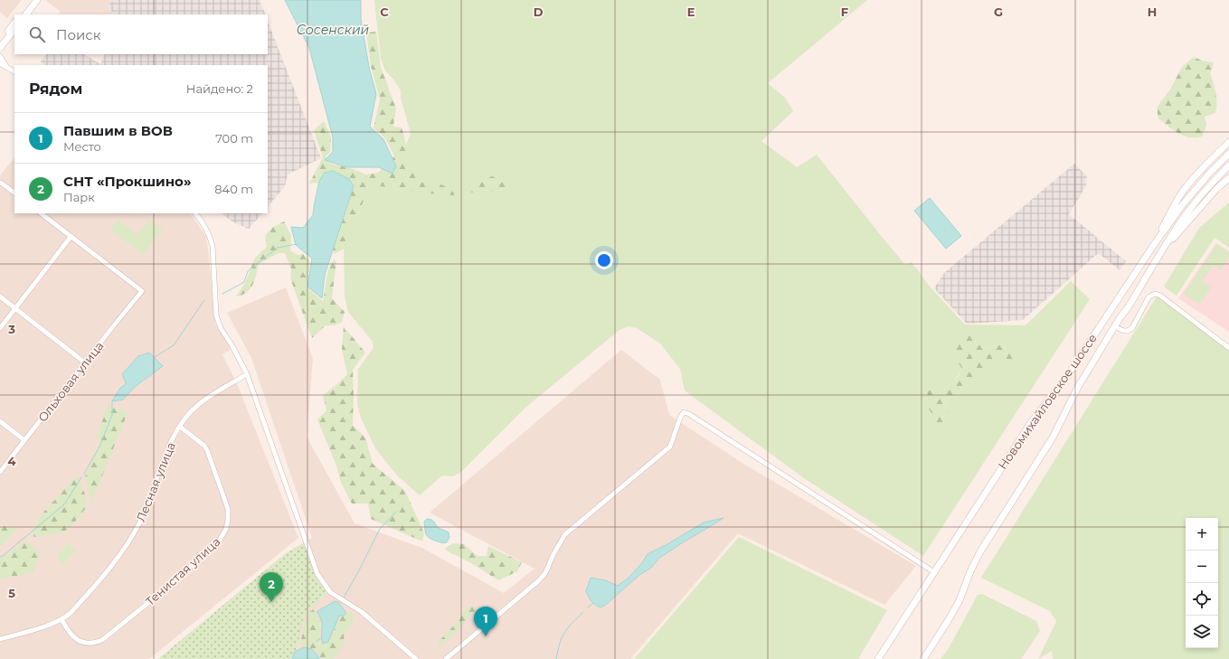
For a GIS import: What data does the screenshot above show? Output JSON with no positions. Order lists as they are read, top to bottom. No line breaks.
{"streets":{"main road":["Новомихайловское шоссе"],"street":["Ольховая улица","Лесная улица","Тенистая улица"]},"crossings":[["Лесная улица","Тенистая улица"]],"water":["Сосенский"],"page":{"search":"Поиск","heading":["Рядом","Найдено: 2"],"list":[{"mark":"1","name":"Павшим в ВОВ","note":"Место","value":"700 m"},{"mark":"2","name":"СНТ «Прокшино»","note":"Парк","value":"840 m"}],"map_buttons":["+","−"],"pins":["2","1"]},"grid":{"columns":["C","D","E","F","G","H"],"rows":["3","4","5"]}}
